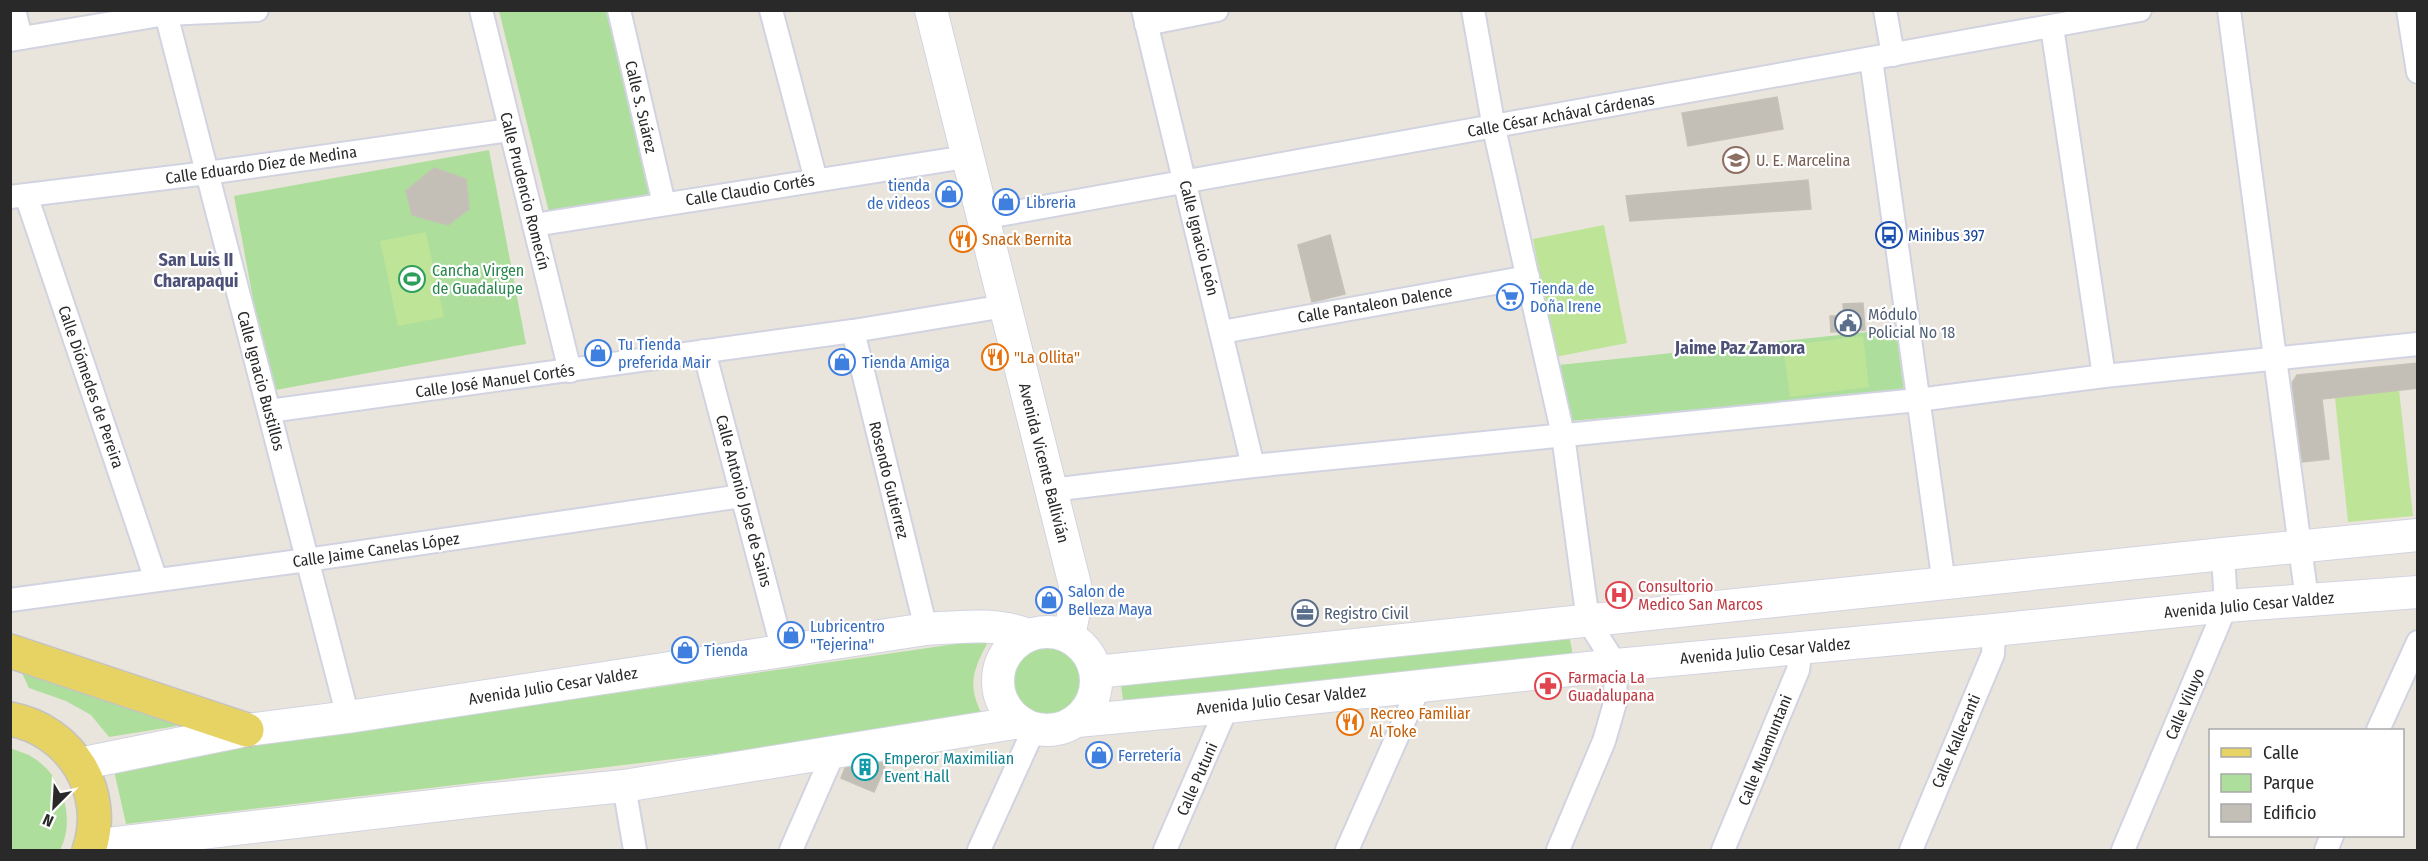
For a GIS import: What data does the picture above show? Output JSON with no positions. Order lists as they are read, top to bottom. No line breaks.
{"streets":{"main road":["Avenida Vicente Ballivián","Avenida Julio Cesar Valdez"],"street":["Calle S. Suárez","Calle César Achával Cárdenas","Calle Eduardo Díez de Medina","Calle Claudio Cortés","Calle Prudencio Romecín","Calle Ignacio León","Calle Pantaleon Dalence","Calle Ignacio Bustillos","Calle José Manuel Cortés","Calle Diómedes de Pereira","Rosendo Gutierrez","Calle Antonio Jose de Sains","Calle Jaime Canelas López","Calle Viluyo","Calle Kallecanti","Calle Muamuntani","Calle Putuni"]},"crossings":[["Calle S. Suárez","Calle Claudio Cortés"],["Calle César Achával Cárdenas","Calle Ignacio León"],["Calle César Achával Cárdenas","Avenida Vicente Ballivián"],["Calle Eduardo Díez de Medina","Calle Prudencio Romecín"],["Calle Eduardo Díez de Medina","Calle Ignacio Bustillos"],["Calle Eduardo Díez de Medina","Calle Diómedes de Pereira"],["Calle Claudio Cortés","Calle Prudencio Romecín"],["Calle Claudio Cortés","Avenida Vicente Ballivián"],["Calle Prudencio Romecín","Calle José Manuel Cortés"],["Calle Ignacio León","Calle Pantaleon Dalence"],["Calle Ignacio Bustillos","Calle José Manuel Cortés"],["Calle Ignacio Bustillos","Calle Jaime Canelas López"],["Calle Ignacio Bustillos","Avenida Julio Cesar Valdez"],["Calle José Manuel Cortés","Avenida Vicente Ballivián"],["Calle José Manuel Cortés","Rosendo Gutierrez"],["Calle José Manuel Cortés","Calle Antonio Jose de Sains"],["Calle Diómedes de Pereira","Calle Jaime Canelas López"],["Avenida Vicente Ballivián","Avenida Julio Cesar Valdez"],["Rosendo Gutierrez","Avenida Julio Cesar Valdez"],["Calle Antonio Jose de Sains","Calle Jaime Canelas López"],["Calle Antonio Jose de Sains","Avenida Julio Cesar Valdez"],["Avenida Julio Cesar Valdez","Calle Viluyo"],["Avenida Julio Cesar Valdez","Calle Kallecanti"],["Avenida Julio Cesar Valdez","Calle Muamuntani"],["Avenida Julio Cesar Valdez","Calle Putuni"]],"districts":["San Luis II Charapaqui","Jaime Paz Zamora"],"places":{"school or university":["U. E. Marcelina"],"shop":["tienda de videos","Libreria","Tu Tienda preferida Mair","Tienda Amiga","Salon de Belleza Maya","Lubricentro \"Tejerina\"","Tienda","Ferretería"],"bus stop":["Minibus 397"],"restaurant":["Snack Bernita","\"La Ollita\"","Recreo Familiar Al Toke"],"sports":["Cancha Virgen de Guadalupe"],"supermarket":["Tienda de Doña Irene"],"public building":["Módulo Policial No 18"],"hospital":["Consultorio Medico San Marcos"],"office":["Registro Civil"],"pharmacy":["Farmacia La Guadalupana"],"building":["Emperor Maximilian Event Hall"]},"legend":["Calle","Parque","Edificio"],"north":"bottom left"}
